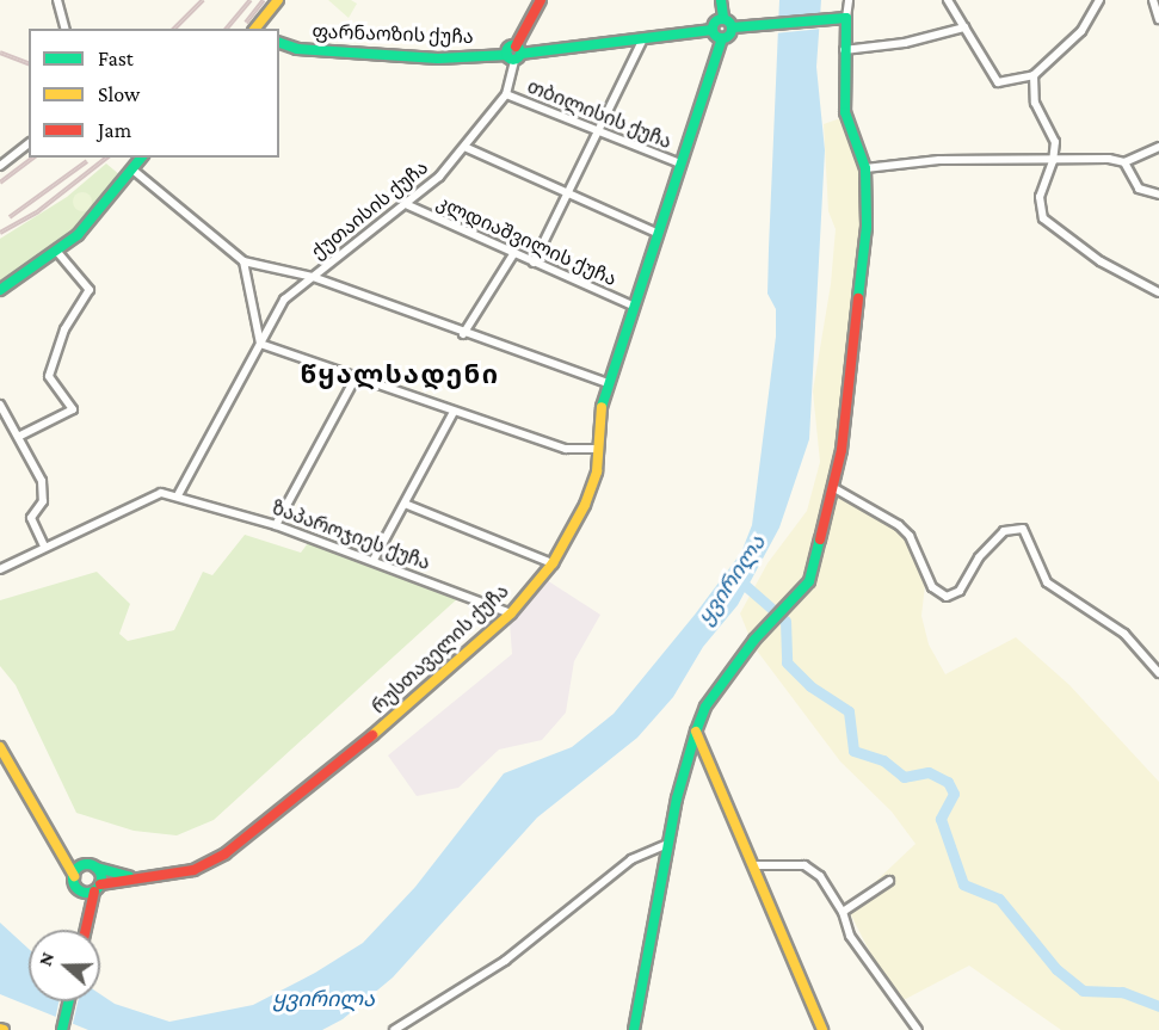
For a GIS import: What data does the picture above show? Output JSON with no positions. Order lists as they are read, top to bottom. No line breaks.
{"streets":{"street":["ფარნაოზის ქუჩა","თბილისის ქუჩა","ქუთაისის ქუჩა","კლდიაშვილის ქუჩა","ზაპაროჯიეს ქუჩა","რუსთაველის ქუჩა"]},"crossings":[["ფარნაოზის ქუჩა","ქუთაისის ქუჩა"],["თბილისის ქუჩა","ქუთაისის ქუჩა"],["თბილისის ქუჩა","რუსთაველის ქუჩა"],["ქუთაისის ქუჩა","კლდიაშვილის ქუჩა"],["ქუთაისის ქუჩა","ზაპაროჯიეს ქუჩა"],["კლდიაშვილის ქუჩა","რუსთაველის ქუჩა"],["ზაპაროჯიეს ქუჩა","რუსთაველის ქუჩა"]],"districts":["წყალსადენი"],"water":["ყვირილა"],"legend":["Fast","Slow","Jam"],"north":"left"}
